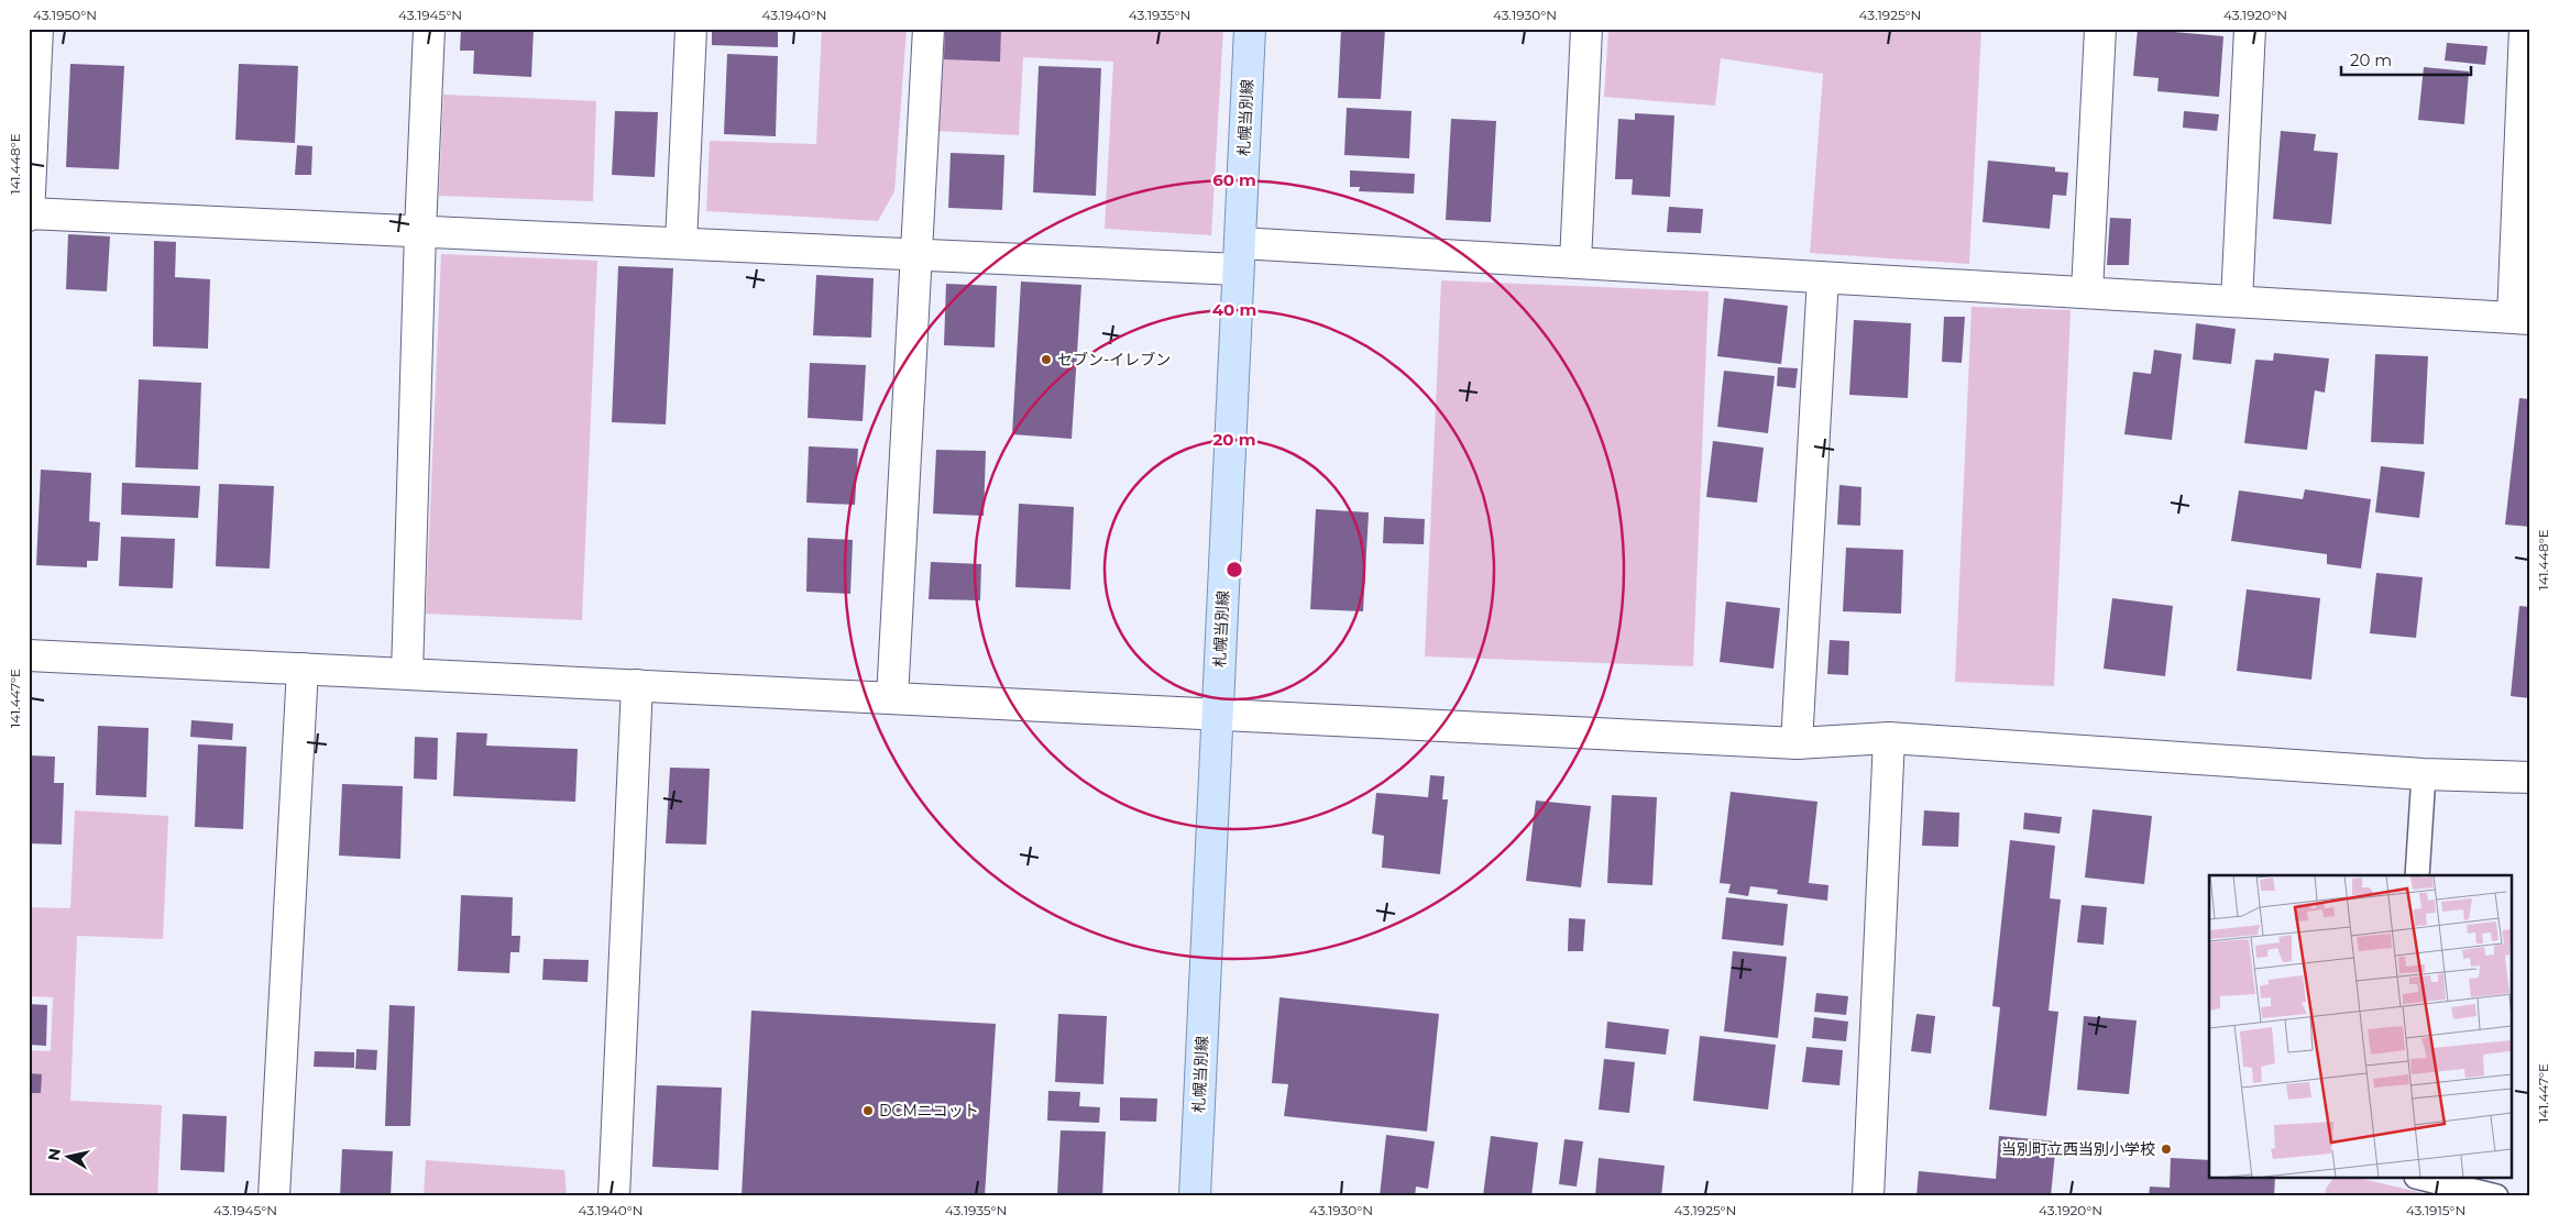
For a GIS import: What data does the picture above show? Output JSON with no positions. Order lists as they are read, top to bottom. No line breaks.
{"streets":{"main road":["札幌当別線"]},"places":["セブン-イレブン","DCMニコット","当別町立西当別小学校"],"scale_bar":"20 m","north":"left","coordinates":["43.1950°N","43.1945°N","43.1940°N","43.1935°N","43.1930°N","43.1925°N","43.1920°N","141.448°E","141.447°E","43.1915°N"],"rings":["60 m","40 m","20 m"]}
